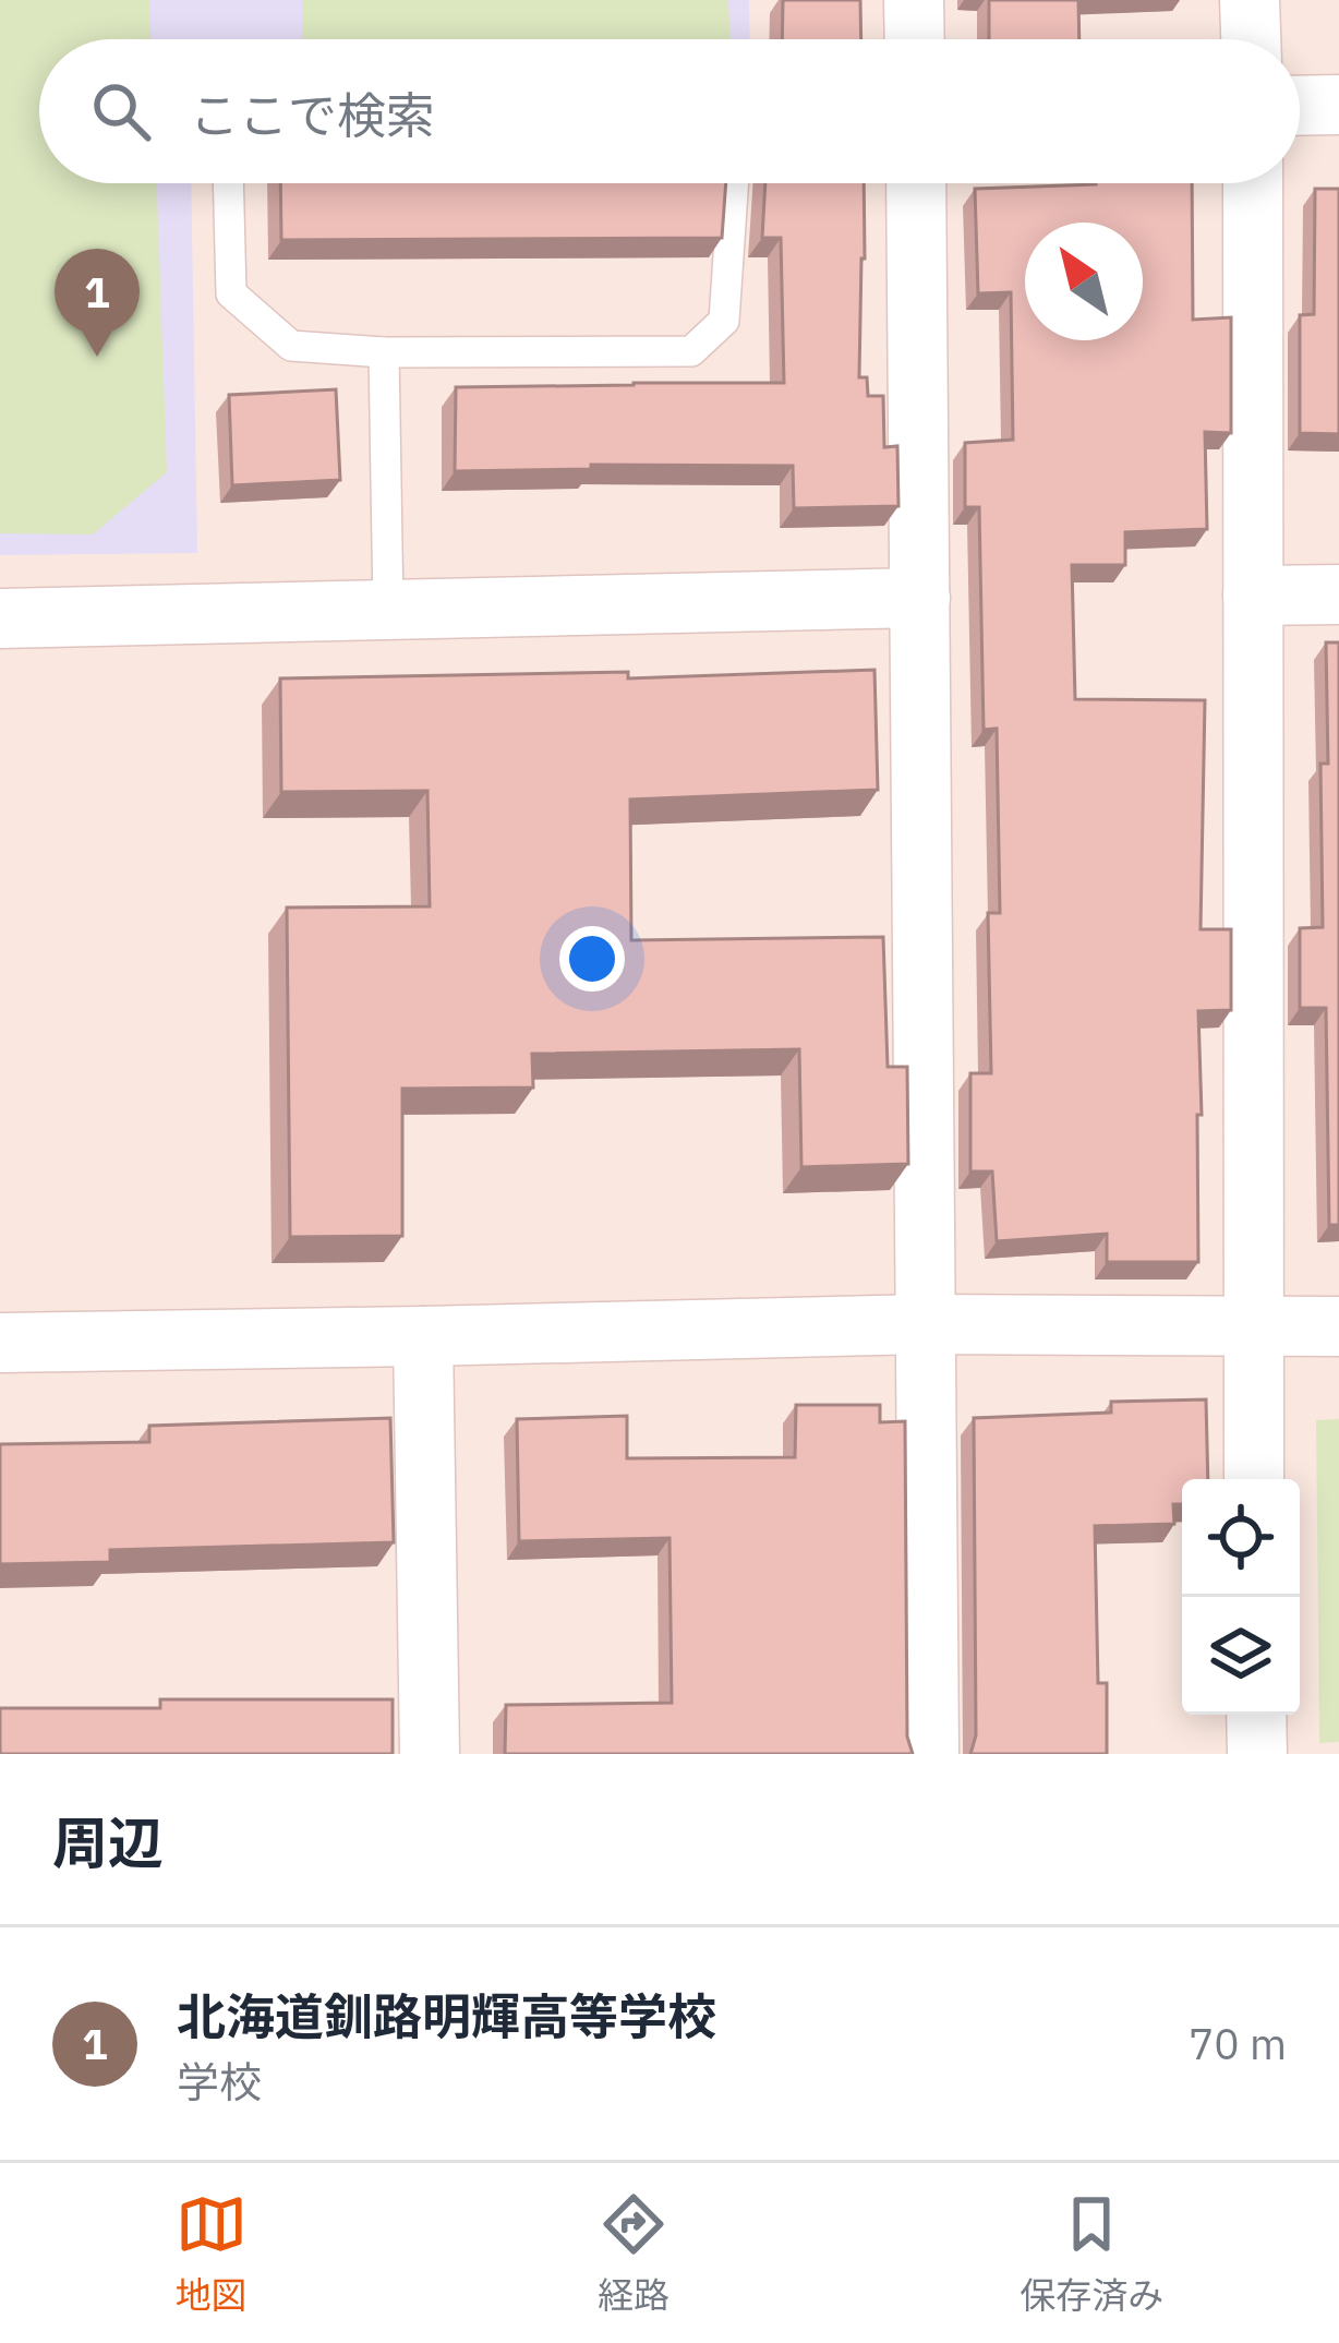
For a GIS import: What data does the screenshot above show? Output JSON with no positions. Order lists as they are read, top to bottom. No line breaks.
{"north":"top left","page":{"search":"ここで検索","pins":"1","heading":"周辺","list":[{"mark":"1","name":"北海道釧路明輝高等学校","note":"学校","value":"70 m"}],"nav":["地図","経路","保存済み"]}}
